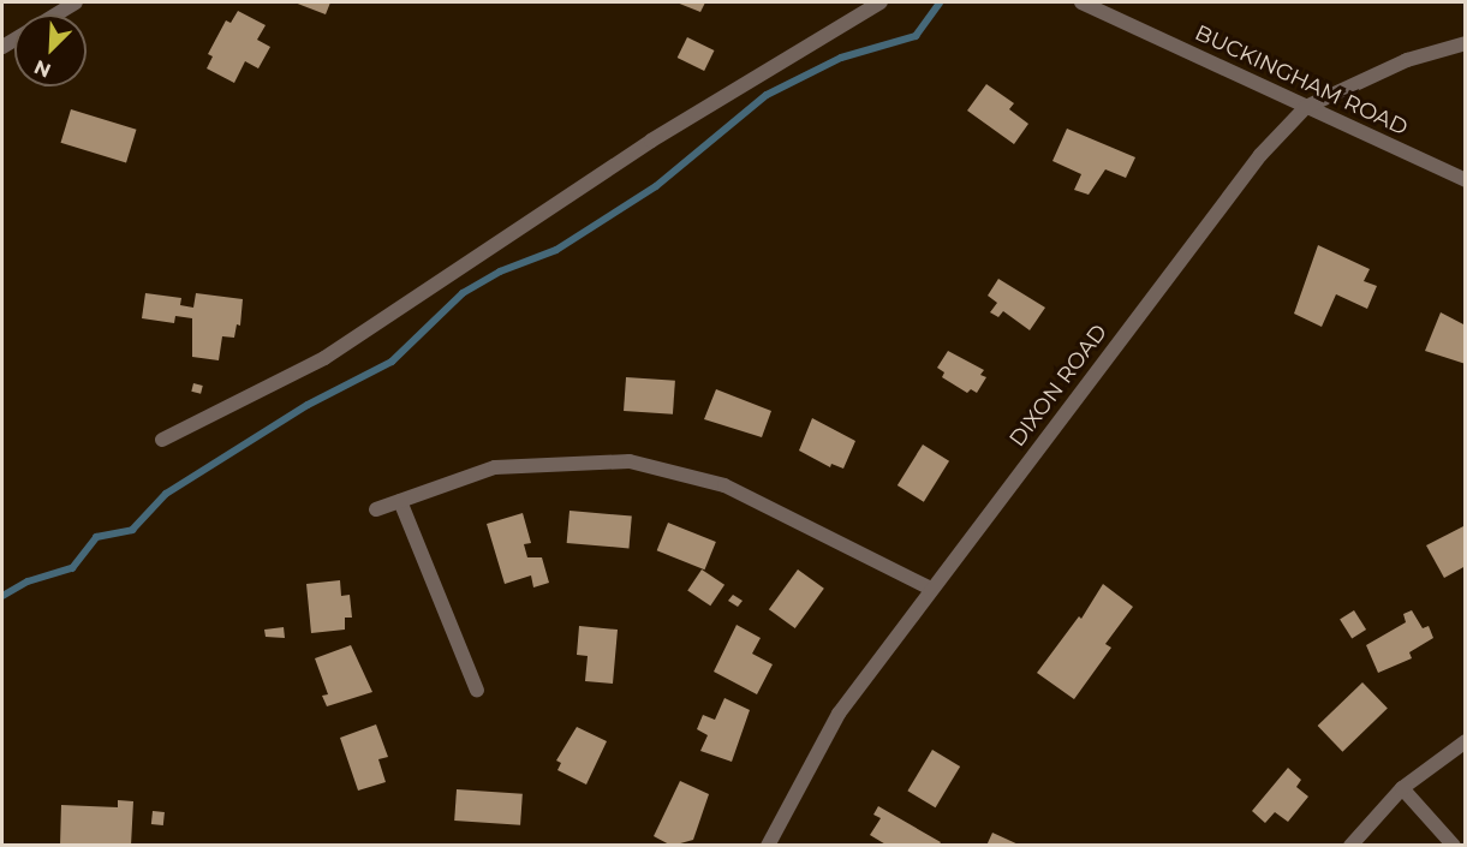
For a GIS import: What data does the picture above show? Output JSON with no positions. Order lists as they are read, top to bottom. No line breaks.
{"streets":{"street":["BUCKINGHAM ROAD","DIXON ROAD"]},"crossings":[["BUCKINGHAM ROAD","DIXON ROAD"]],"north":"bottom left"}
